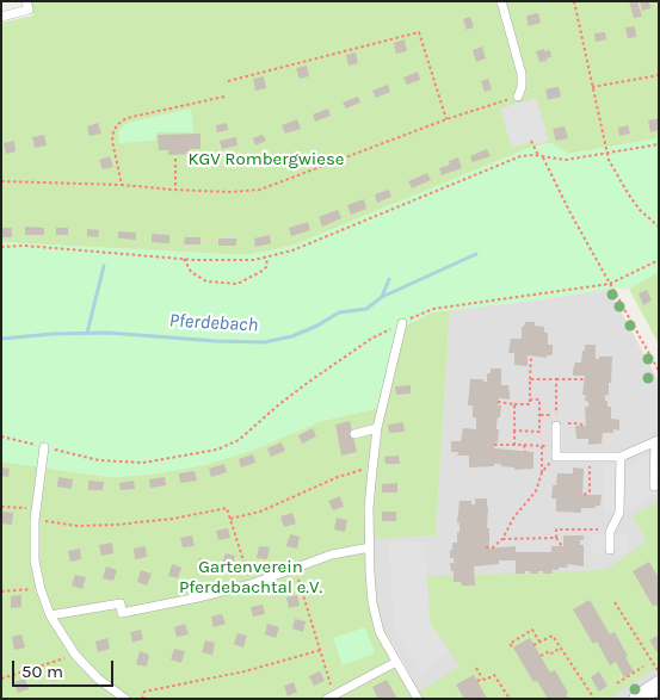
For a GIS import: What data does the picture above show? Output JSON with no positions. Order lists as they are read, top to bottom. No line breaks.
{"water":["Pferdebach"],"parks":["KGV Rombergwiese","Gartenverein Pferdebachtal e.V."],"scale_bar":"50 m"}
